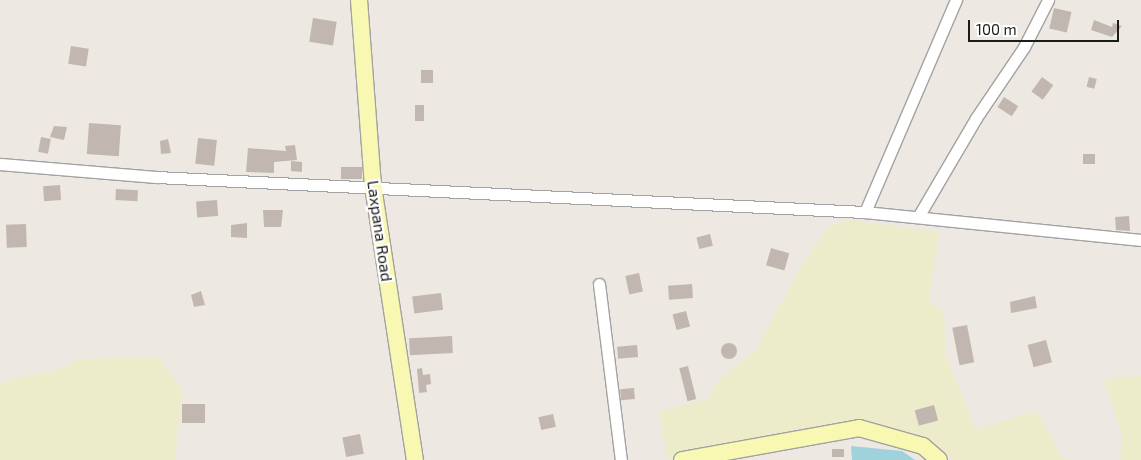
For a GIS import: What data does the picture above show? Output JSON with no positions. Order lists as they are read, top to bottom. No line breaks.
{"streets":{"street":["Laxpana Road"]},"scale_bar":"100 m"}
